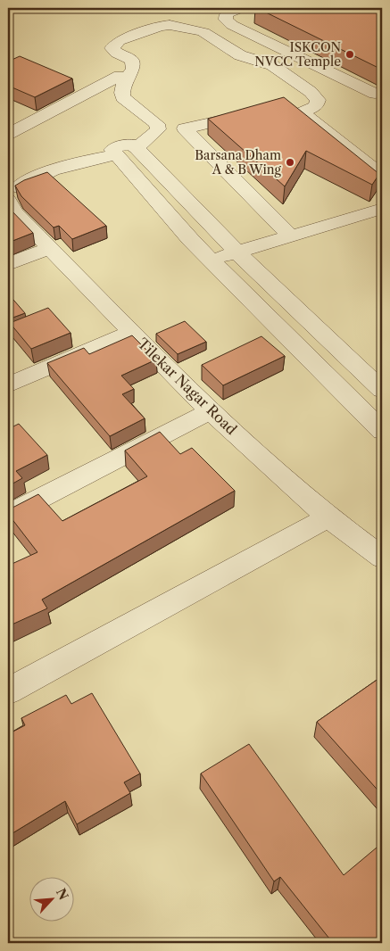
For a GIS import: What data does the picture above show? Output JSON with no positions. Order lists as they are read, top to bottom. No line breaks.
{"streets":{"street":["Tilekar Nagar Road"]},"places":["ISKCON NVCC Temple","Barsana Dham A & B Wing"],"north":"top right"}
